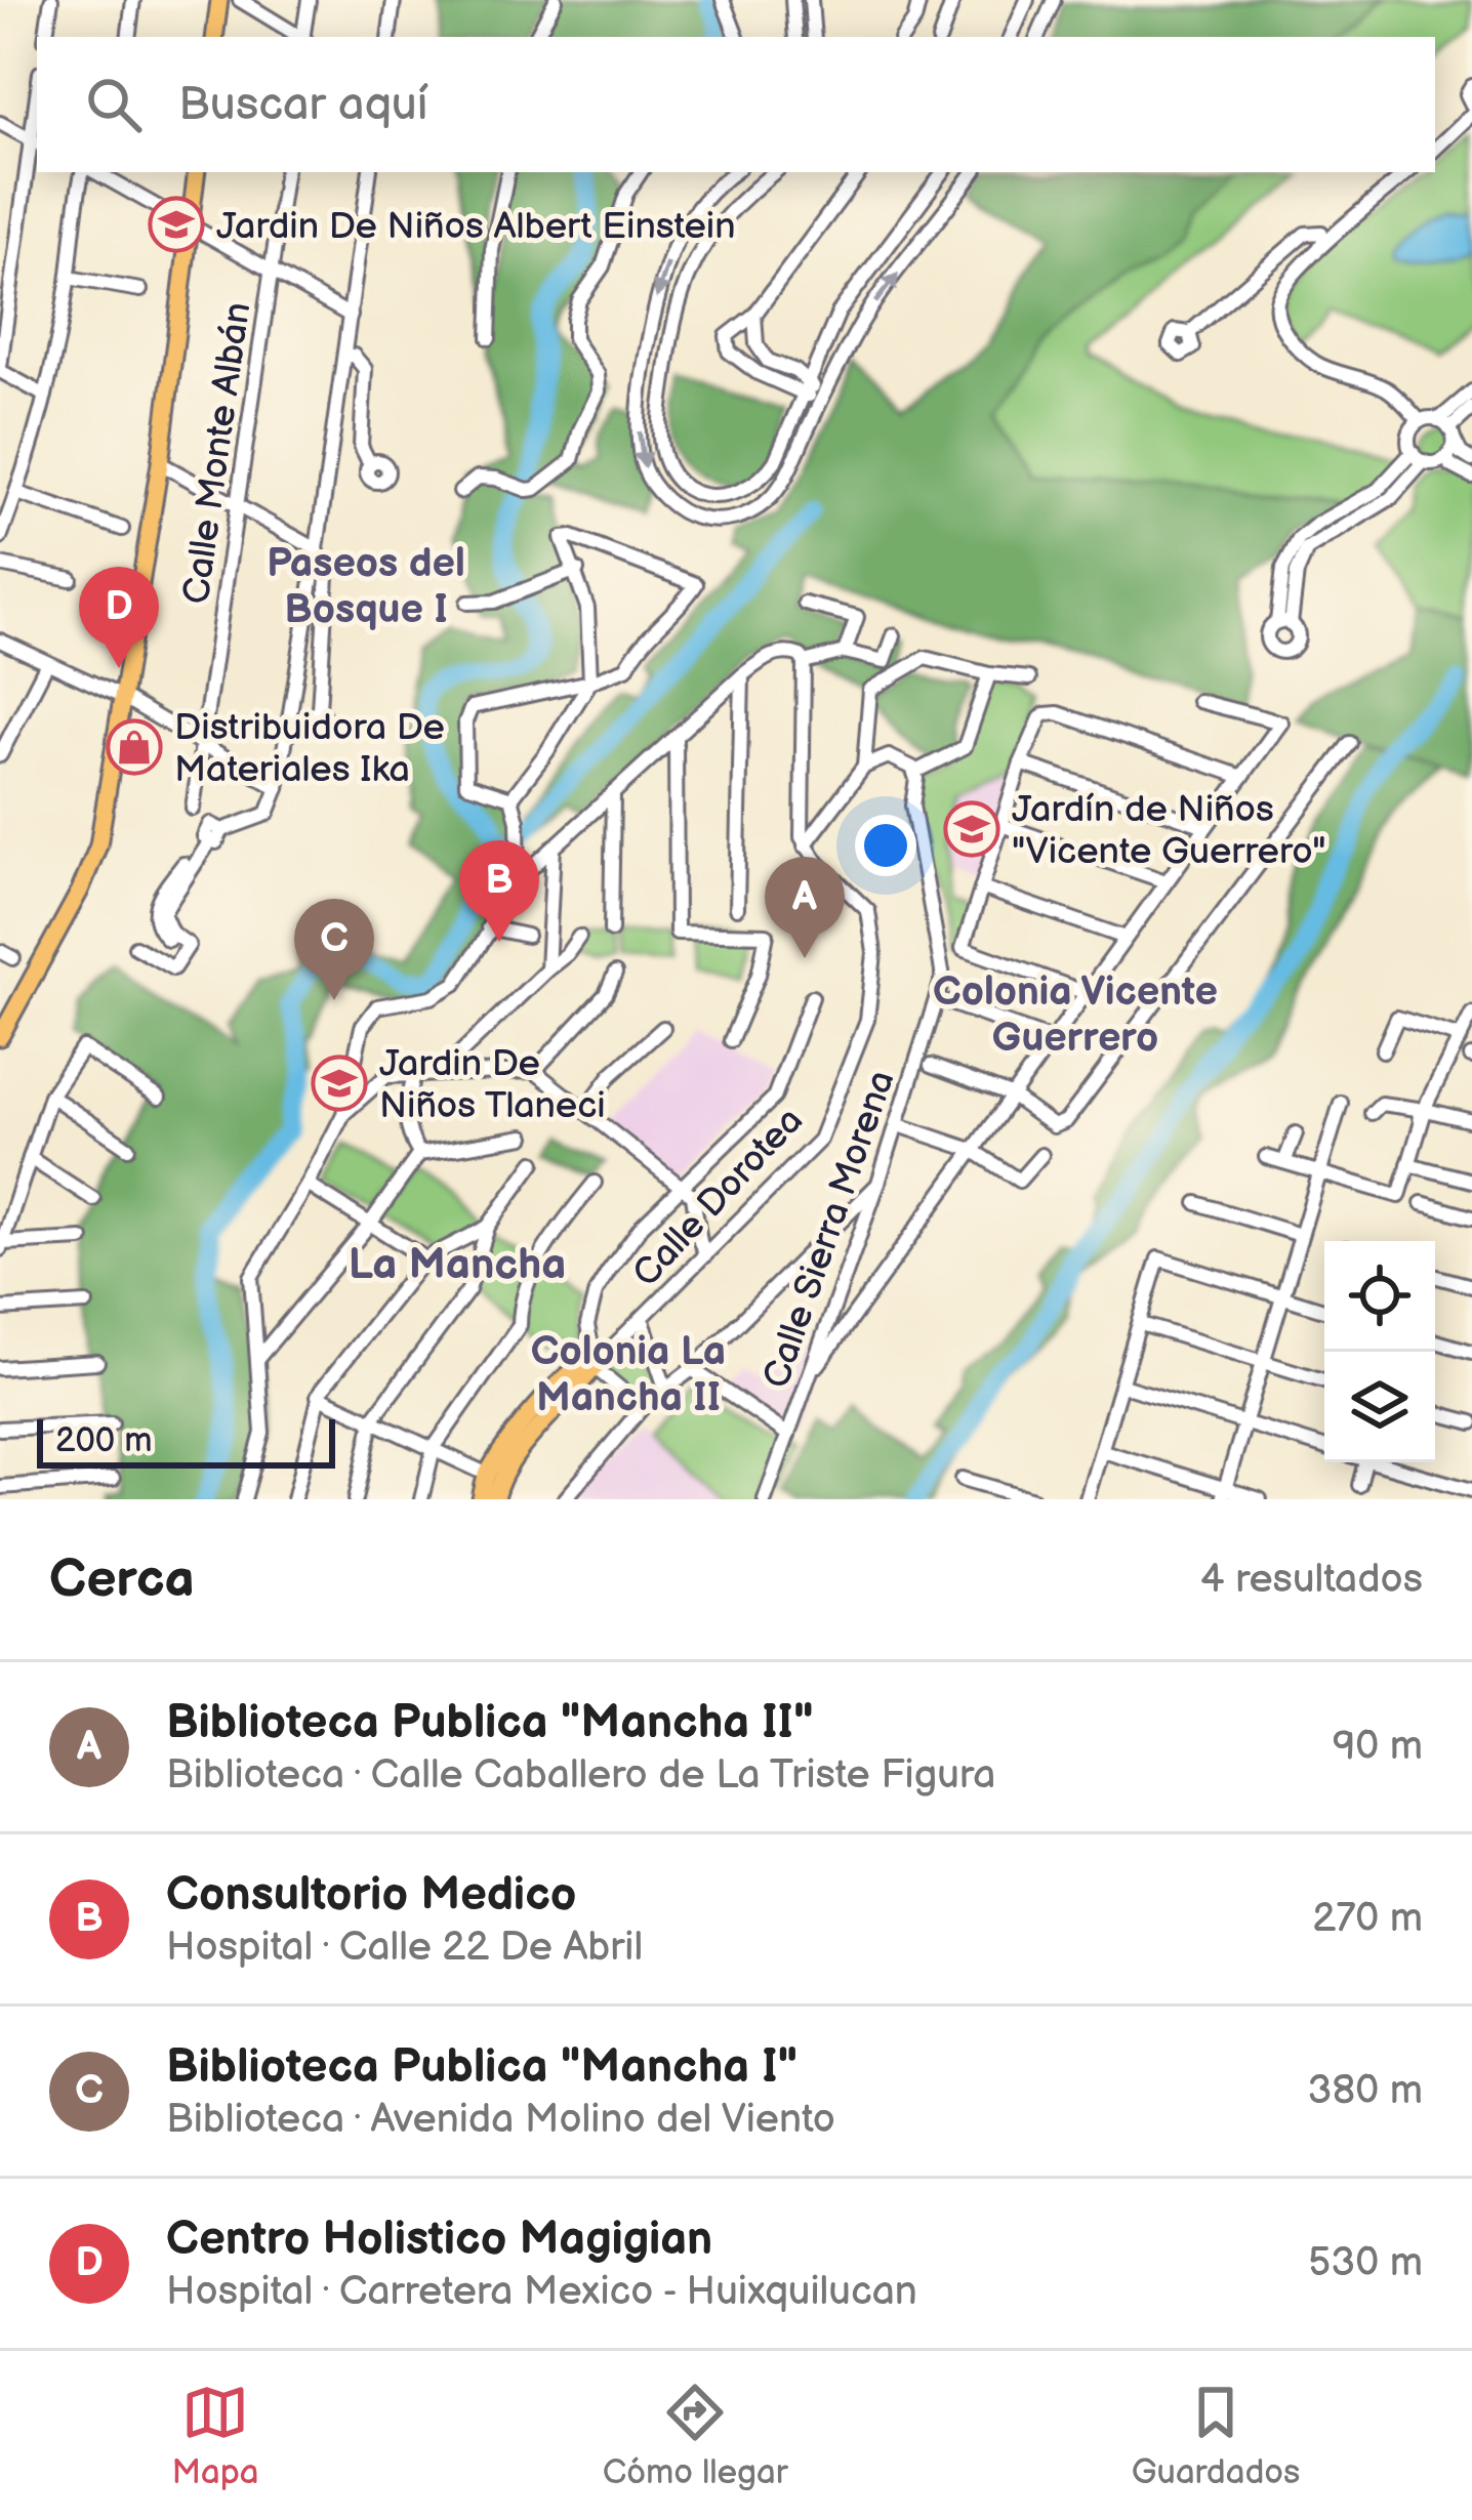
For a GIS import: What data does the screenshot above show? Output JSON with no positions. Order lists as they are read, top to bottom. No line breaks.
{"streets":{"street":["Calle Monte Albán","Calle Dorotea","Calle Sierra Morena"]},"districts":["Paseos del Bosque I","Colonia Vicente Guerrero","La Mancha","Colonia La Mancha II"],"places":{"school or university":["Jardin De Niños Albert Einstein","Jardín de Niños \"Vicente Guerrero\"","Jardin De Niños Tlaneci"],"shop":["Distribuidora De Materiales Ika"]},"scale_bar":"200 m","page":{"search":"Buscar aquí","pins":["D","B","A","C"],"scale":"200 m","heading":["Cerca","4 resultados"],"list":[{"mark":"A","name":"Biblioteca Publica \"Mancha II\"","note":"Biblioteca · Calle Caballero de La Triste Figura","value":"90 m"},{"mark":"B","name":"Consultorio Medico","note":"Hospital · Calle 22 De Abril","value":"270 m"},{"mark":"C","name":"Biblioteca Publica \"Mancha I\"","note":"Biblioteca · Avenida Molino del Viento","value":"380 m"},{"mark":"D","name":"Centro Holistico Magigian","note":"Hospital · Carretera Mexico - Huixquilucan","value":"530 m"}],"nav":["Mapa","Cómo llegar","Guardados"]}}
